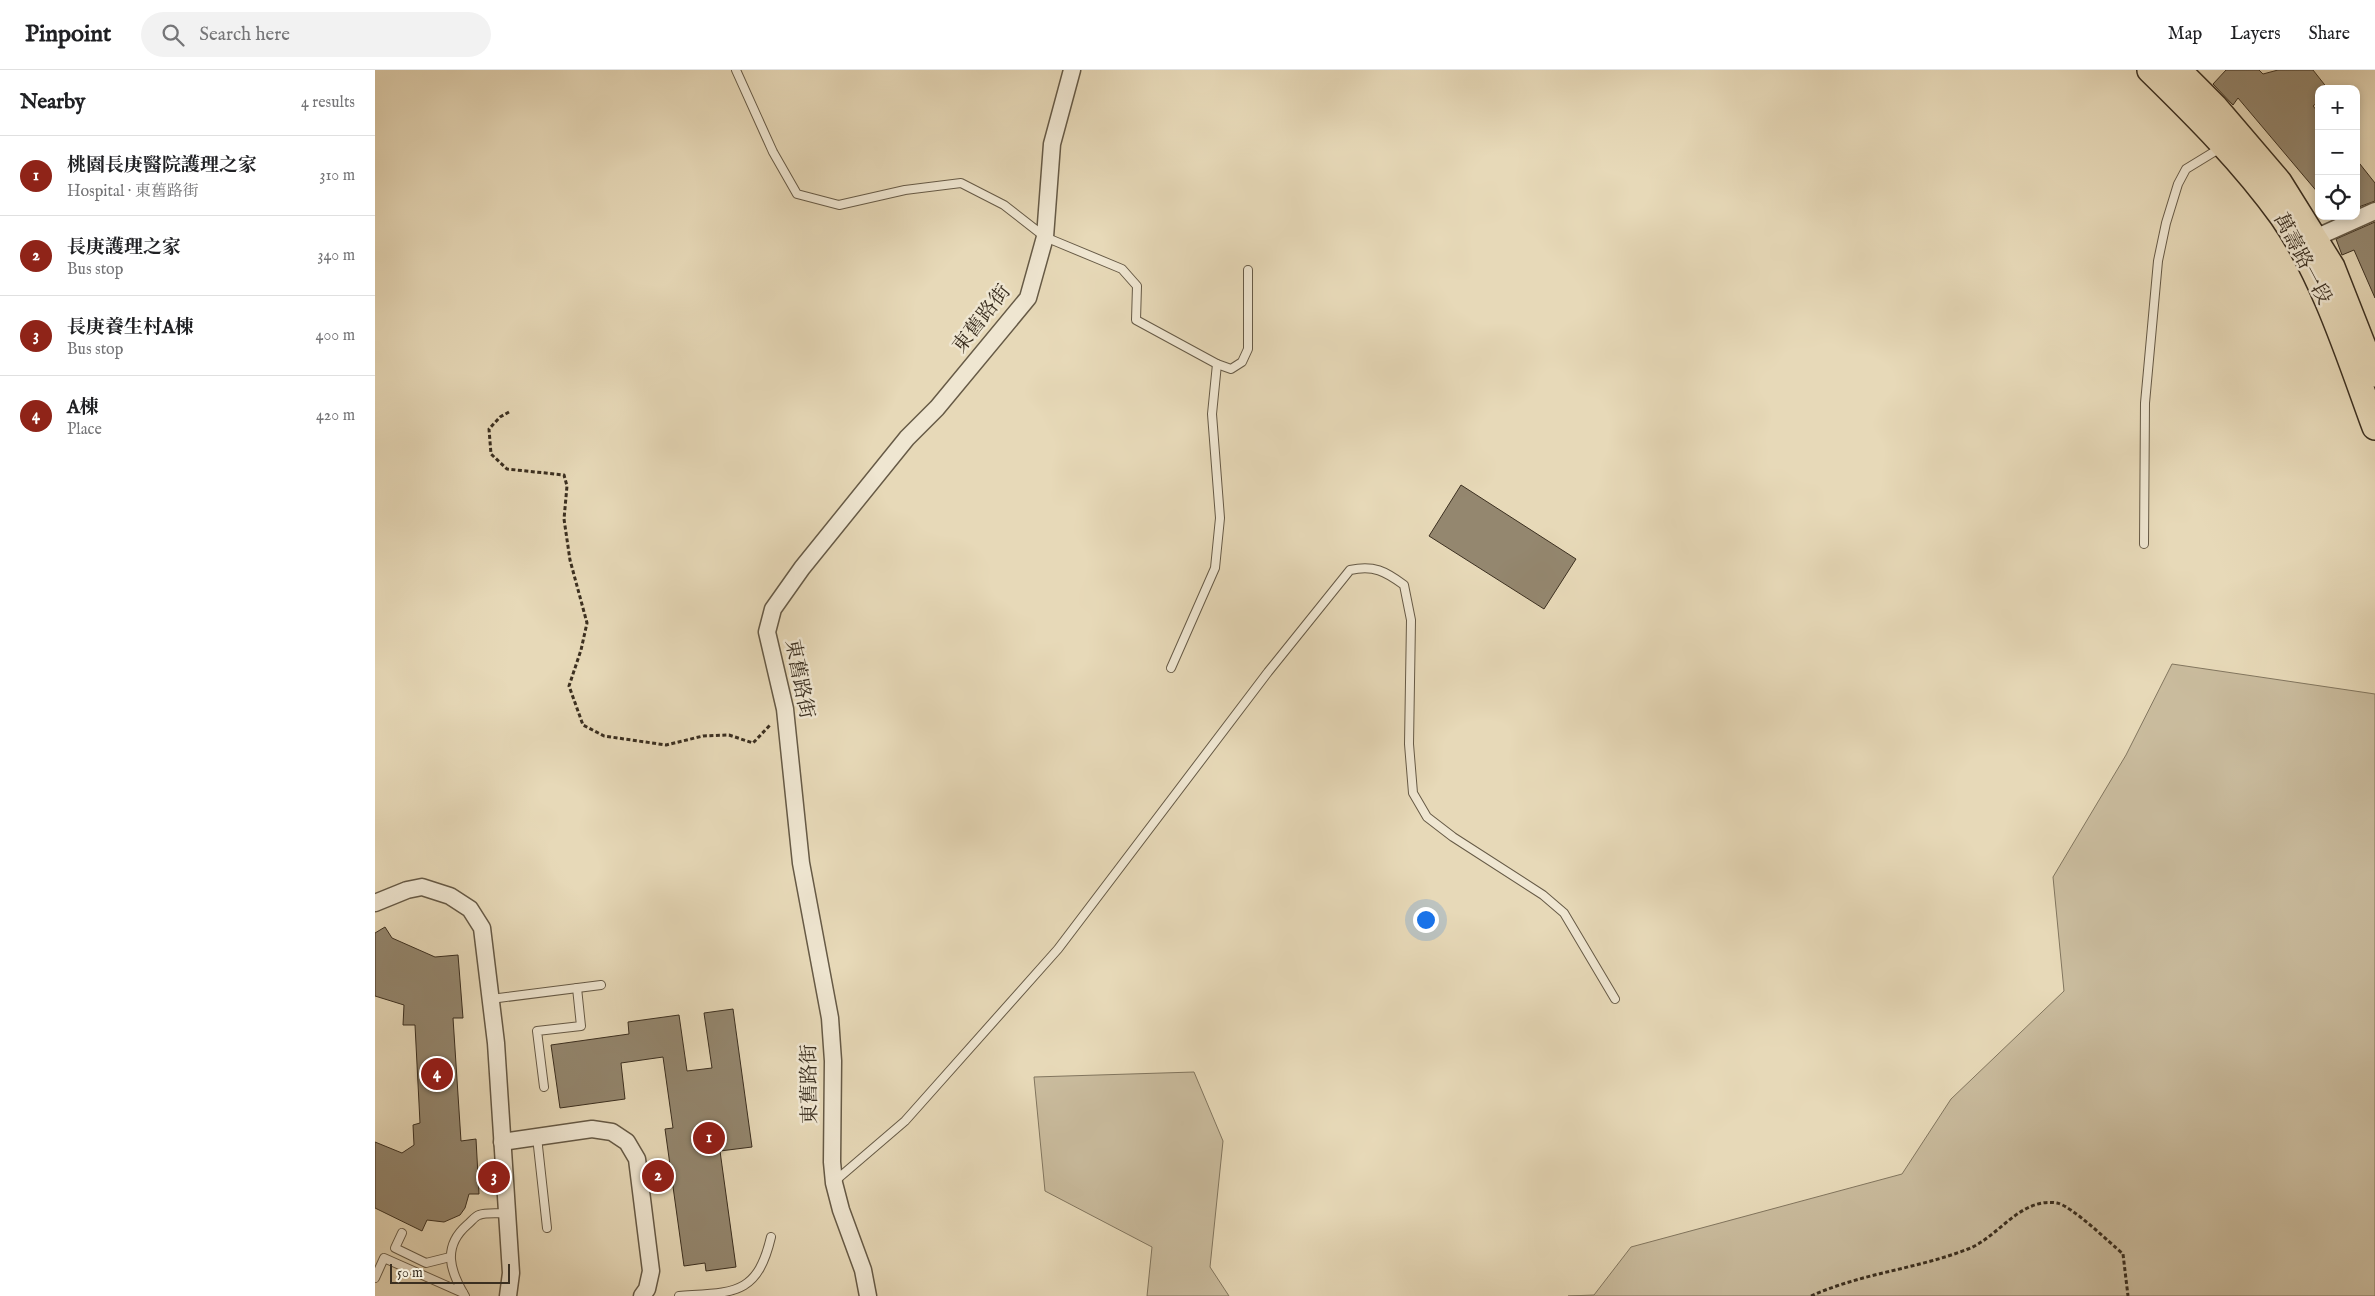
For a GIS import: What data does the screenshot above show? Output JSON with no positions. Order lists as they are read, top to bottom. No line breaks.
{"streets":{"main road":["萬壽路一段"],"street":["東舊路街"]},"scale_bar":"50 m","page":{"header":"Pinpoint","search":"Search here","nav":["Map","Layers","Share"],"heading":["Nearby","4 results"],"map_buttons":["+","−"],"list":[{"mark":"1","name":"桃園長庚醫院護理之家","note":"Hospital · 東舊路街","value":"310 m"},{"mark":"2","name":"長庚護理之家","note":"Bus stop","value":"340 m"},{"mark":"3","name":"長庚養生村A棟","note":"Bus stop","value":"400 m"},{"mark":"4","name":"A棟","note":"Place","value":"420 m"}],"pins":["4","1","2","3"],"scale":"50 m"}}
